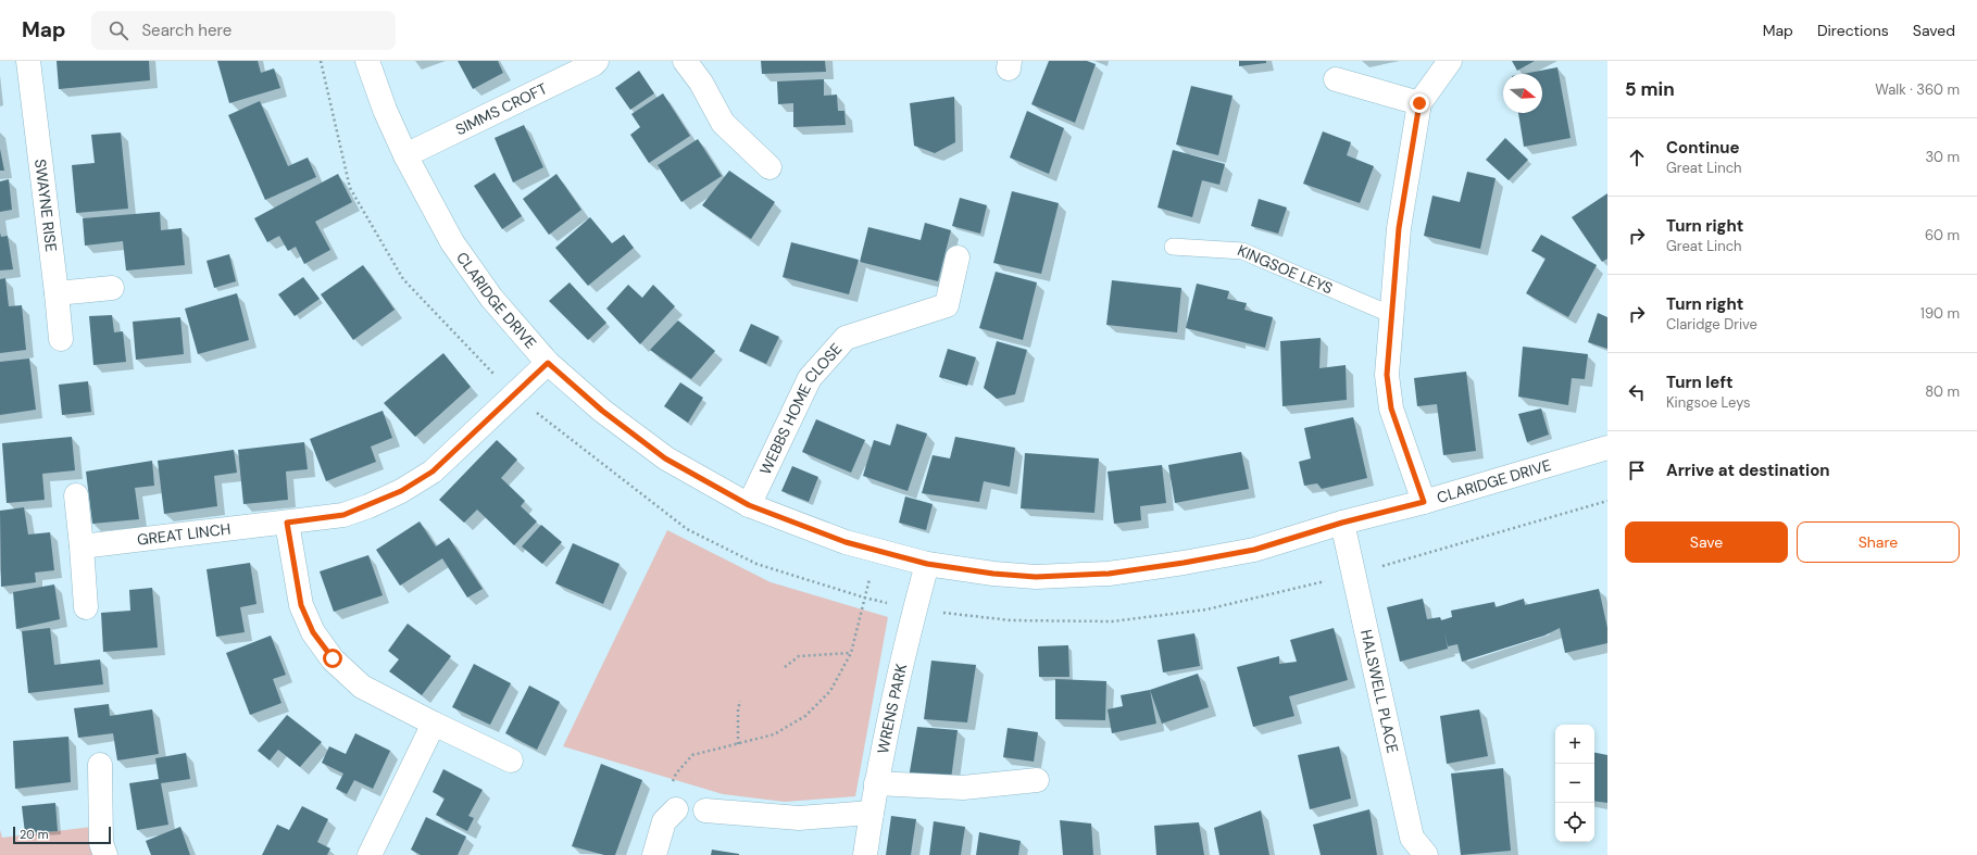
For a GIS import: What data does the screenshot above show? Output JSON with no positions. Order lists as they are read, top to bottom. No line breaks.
{"streets":{"street":["SIMMS CROFT","SWAYNE RISE","CLARIDGE DRIVE","WEBBS HOME CLOSE","GREAT LINCH","HALSWELL PLACE","WRENS PARK"],"lane":["KINGSOE LEYS"]},"crossings":[["SIMMS CROFT","CLARIDGE DRIVE"],["CLARIDGE DRIVE","WEBBS HOME CLOSE"],["CLARIDGE DRIVE","GREAT LINCH"],["CLARIDGE DRIVE","HALSWELL PLACE"],["CLARIDGE DRIVE","WRENS PARK"]],"scale_bar":"20 m","north":"right","page":{"header":"Map","search":"Search here","nav":["Map","Directions","Saved"],"heading":["5 min","Walk · 360 m"],"list":[["Continue","Great Linch","30 m"],["Turn right","Great Linch","60 m"],["Turn right","Claridge Drive","190 m"],["Turn left","Kingsoe Leys","80 m"],"Arrive at destination"],"buttons":["Save","Share"],"map_buttons":["+","−"],"scale":"20 m"}}
